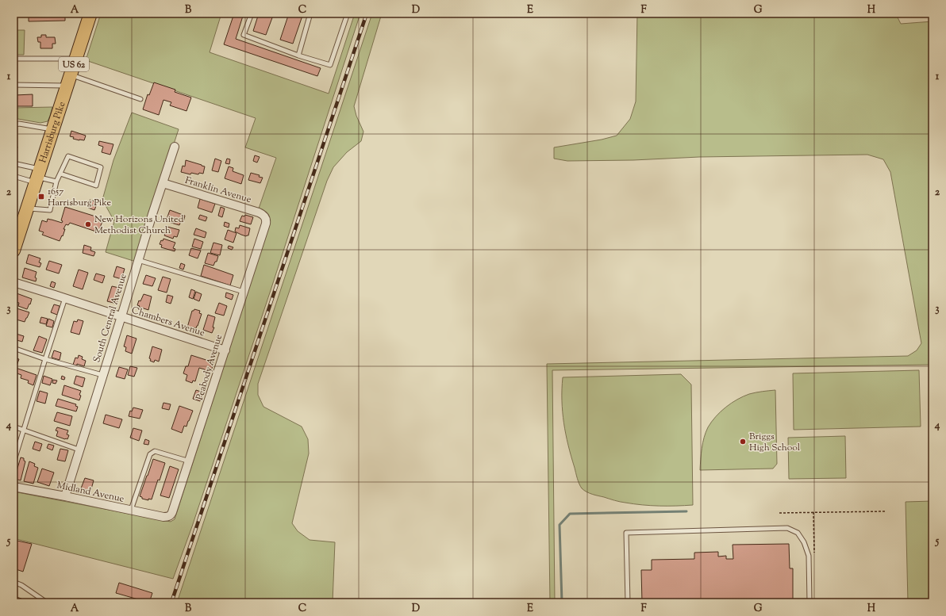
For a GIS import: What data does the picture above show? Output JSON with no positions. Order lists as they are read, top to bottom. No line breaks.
{"streets":{"main road":["US 62","Harrisburg Pike"],"street":["Franklin Avenue","South Central Avenue","Chambers Avenue","Peabody Avenue","Midland Avenue"]},"crossings":[["Franklin Avenue","South Central Avenue"],["Franklin Avenue","Peabody Avenue"],["South Central Avenue","Chambers Avenue"],["South Central Avenue","Midland Avenue"],["Chambers Avenue","Peabody Avenue"],["Peabody Avenue","Midland Avenue"]],"places":{"transit":["1657 Harrisburg Pike"],"other":["New Horizons United Methodist Church","Briggs High School"]},"grid":{"columns":["A","B","C","D","E","F","G","H"],"rows":["1","2","3","4","5"]}}
